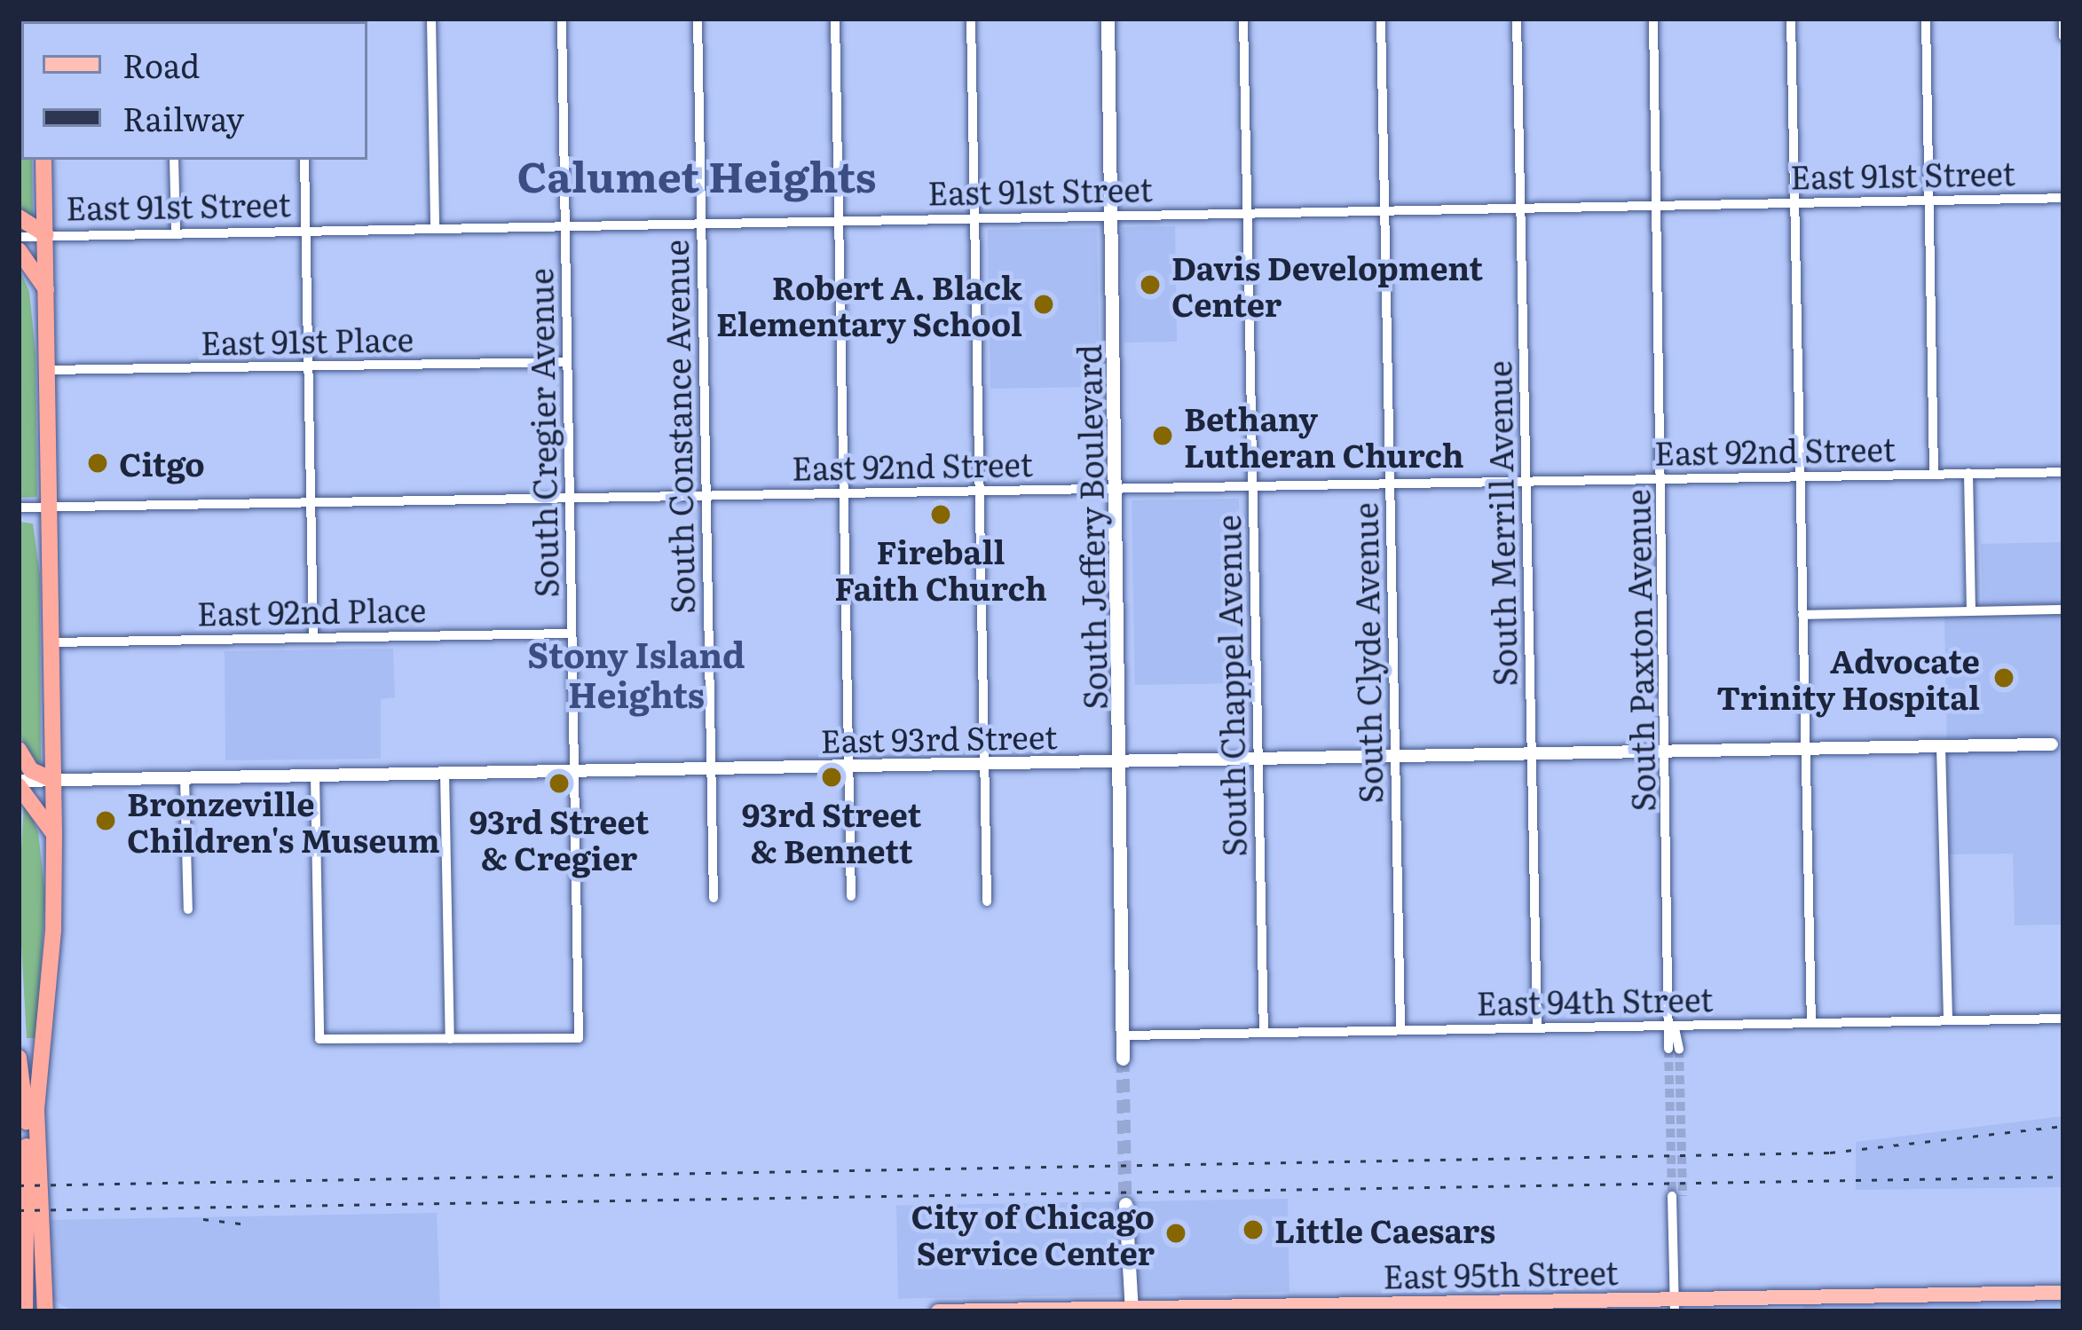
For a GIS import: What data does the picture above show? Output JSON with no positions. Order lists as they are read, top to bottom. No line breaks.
{"streets":{"main road":["South Jeffery Boulevard","East 95th Street"],"street":["East 91st Street","East 91st Place","South Constance Avenue","South Cregier Avenue","East 92nd Street","South Merrill Avenue","East 92nd Place","South Paxton Avenue","South Clyde Avenue","South Chappel Avenue","East 93rd Street","East 94th Street"]},"crossings":[["East 91st Street","South Constance Avenue"],["East 91st Street","South Cregier Avenue"],["East 91st Street","South Merrill Avenue"],["East 91st Street","South Jeffery Boulevard"],["East 91st Street","South Paxton Avenue"],["East 91st Street","South Clyde Avenue"],["East 91st Street","South Chappel Avenue"],["East 91st Place","South Cregier Avenue"],["South Constance Avenue","East 92nd Street"],["South Constance Avenue","East 93rd Street"],["South Cregier Avenue","East 92nd Street"],["South Cregier Avenue","East 92nd Place"],["South Cregier Avenue","East 93rd Street"],["East 92nd Street","South Merrill Avenue"],["East 92nd Street","South Jeffery Boulevard"],["East 92nd Street","South Paxton Avenue"],["East 92nd Street","South Clyde Avenue"],["East 92nd Street","South Chappel Avenue"],["South Merrill Avenue","East 93rd Street"],["South Merrill Avenue","East 94th Street"],["South Jeffery Boulevard","East 93rd Street"],["South Jeffery Boulevard","East 94th Street"],["South Paxton Avenue","East 93rd Street"],["South Paxton Avenue","East 94th Street"],["South Clyde Avenue","East 93rd Street"],["South Clyde Avenue","East 94th Street"],["South Chappel Avenue","East 93rd Street"],["South Chappel Avenue","East 94th Street"]],"districts":["Calumet Heights","Stony Island Heights"],"places":["Davis Development Center","Robert A. Black Elementary School","Bethany Lutheran Church","Citgo","Fireball Faith Church","Advocate Trinity Hospital","93rd Street & Bennett","93rd Street & Cregier","Bronzeville Children's Museum","Little Caesars","City of Chicago Service Center"],"legend":["Road","Railway"]}
